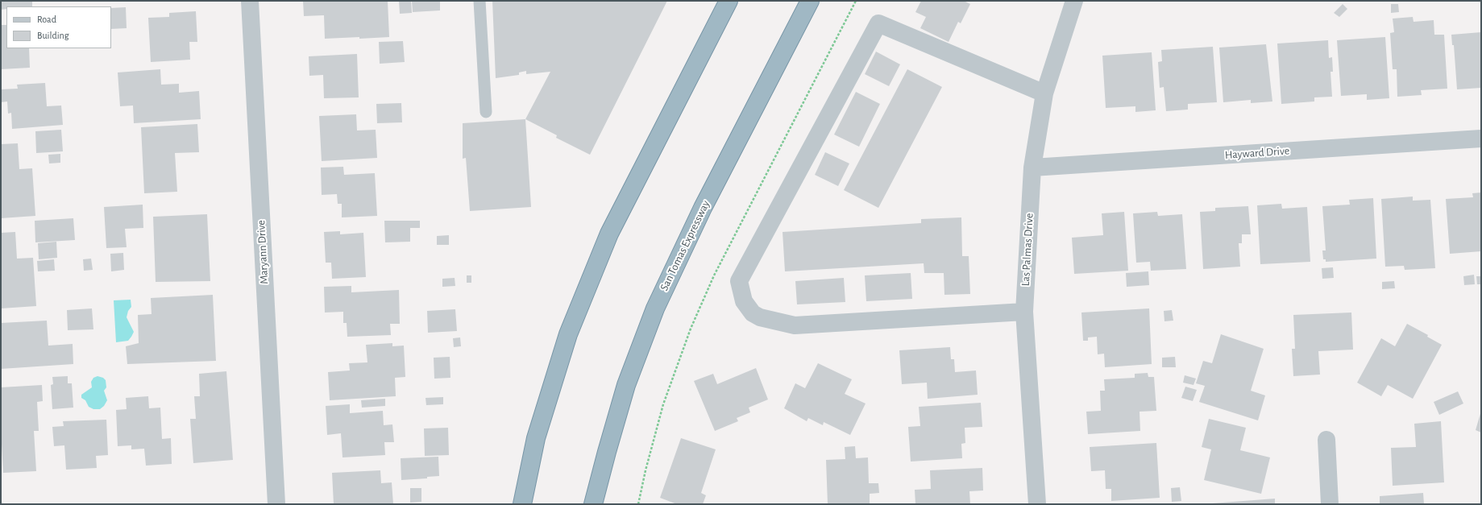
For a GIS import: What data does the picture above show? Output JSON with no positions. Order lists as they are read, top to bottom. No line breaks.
{"streets":{"highway":["San Tomas Expressway"],"street":["Hayward Drive","Las Palmas Drive","Maryann Drive"]},"crossings":[["Hayward Drive","Las Palmas Drive"]],"legend":["Road","Building"]}
